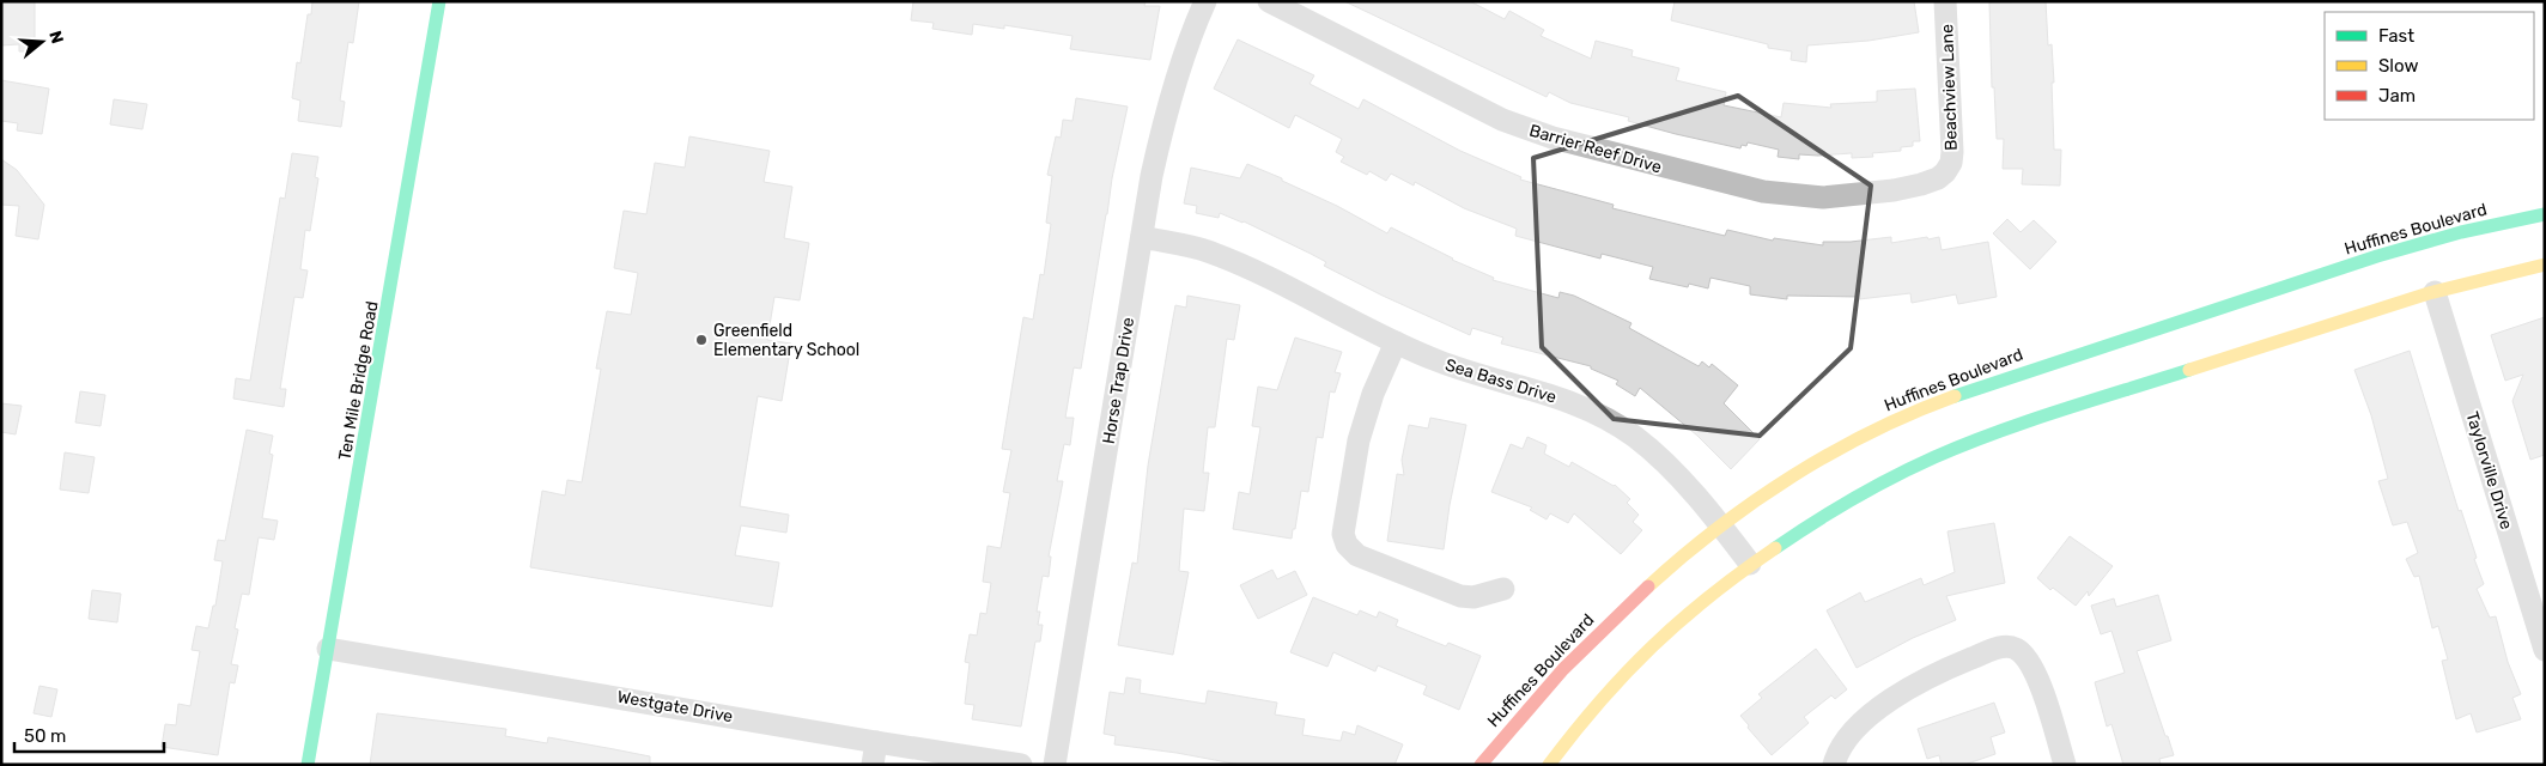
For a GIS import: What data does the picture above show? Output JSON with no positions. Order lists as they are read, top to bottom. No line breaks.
{"streets":{"main road":["Huffines Boulevard","Ten Mile Bridge Road"],"street":["Beachview Lane","Barrier Reef Drive","Horse Trap Drive","Sea Bass Drive","Taylorville Drive","Westgate Drive"]},"crossings":[["Beachview Lane","Barrier Reef Drive"],["Huffines Boulevard","Sea Bass Drive"],["Ten Mile Bridge Road","Westgate Drive"],["Horse Trap Drive","Sea Bass Drive"]],"places":["Greenfield Elementary School"],"legend":["Fast","Slow","Jam"],"scale_bar":"50 m","north":"right"}
